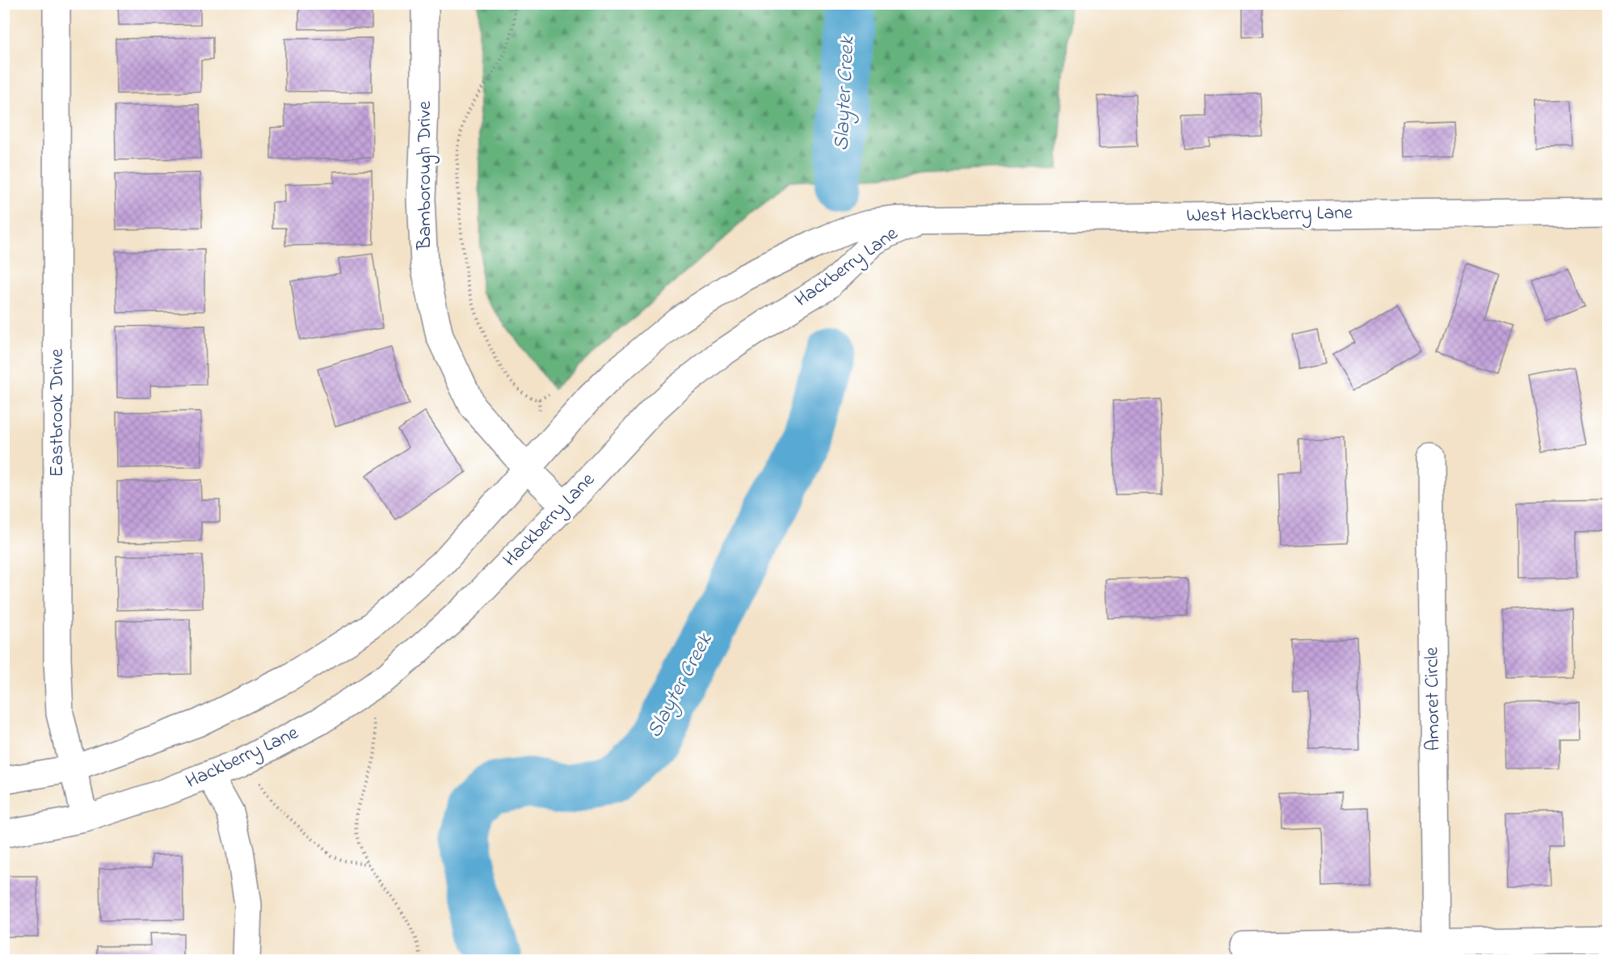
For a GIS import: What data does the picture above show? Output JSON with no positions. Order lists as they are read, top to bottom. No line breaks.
{"streets":{"street":["Bamborough Drive","West Hackberry Lane","Hackberry Lane","Eastbrook Drive","Amoret Circle"]},"crossings":[["Bamborough Drive","Hackberry Lane"],["West Hackberry Lane","Hackberry Lane"],["Hackberry Lane","Eastbrook Drive"]],"water":["Slayter Creek"]}
